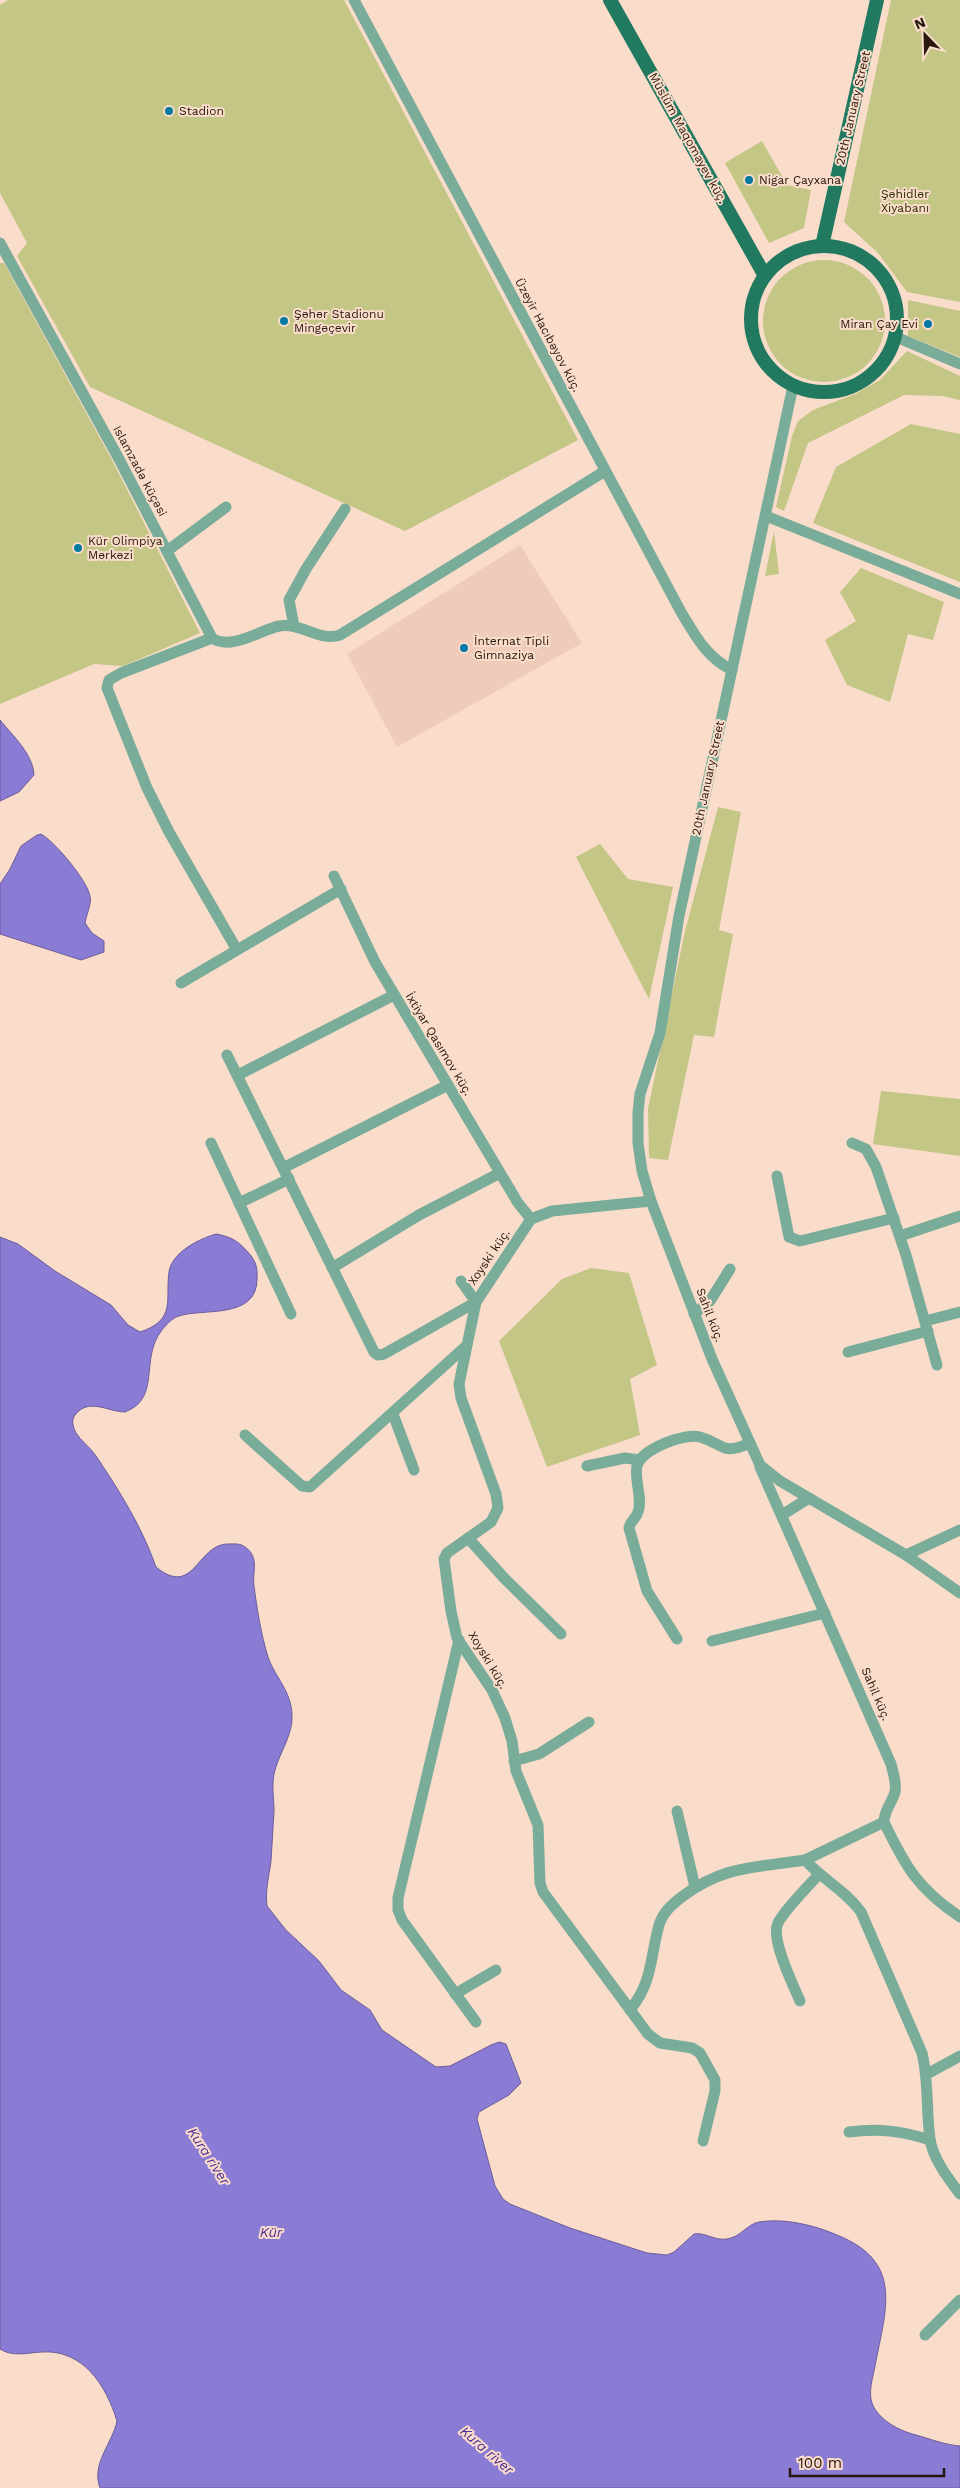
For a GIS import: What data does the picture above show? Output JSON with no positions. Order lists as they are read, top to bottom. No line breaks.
{"streets":{"main road":["20th January Street","Müslüm Maqomayev küç."],"street":["Üzeyir Hacıbəyov küç.","Islamzadə küçəsi","İxtiyar Qasımov küç.","Xoyski küç.","Sahil küç."]},"crossings":[["20th January Street","Müslüm Maqomayev küç."],["20th January Street","Üzeyir Hacıbəyov küç."],["20th January Street","Sahil küç."],["İxtiyar Qasımov küç.","Xoyski küç."]],"water":["Kura river","Kür"],"parks":["Şəhidlər Xiyabanı"],"places":["Stadion","Nigar Çayxana","Şəhər Stadionu Mingəçevir","Miran Çay Evi","Kür Olimpiya Mərkəzi","İnternat Tipli Gimnaziya"],"scale_bar":"100 m","north":"top left"}
